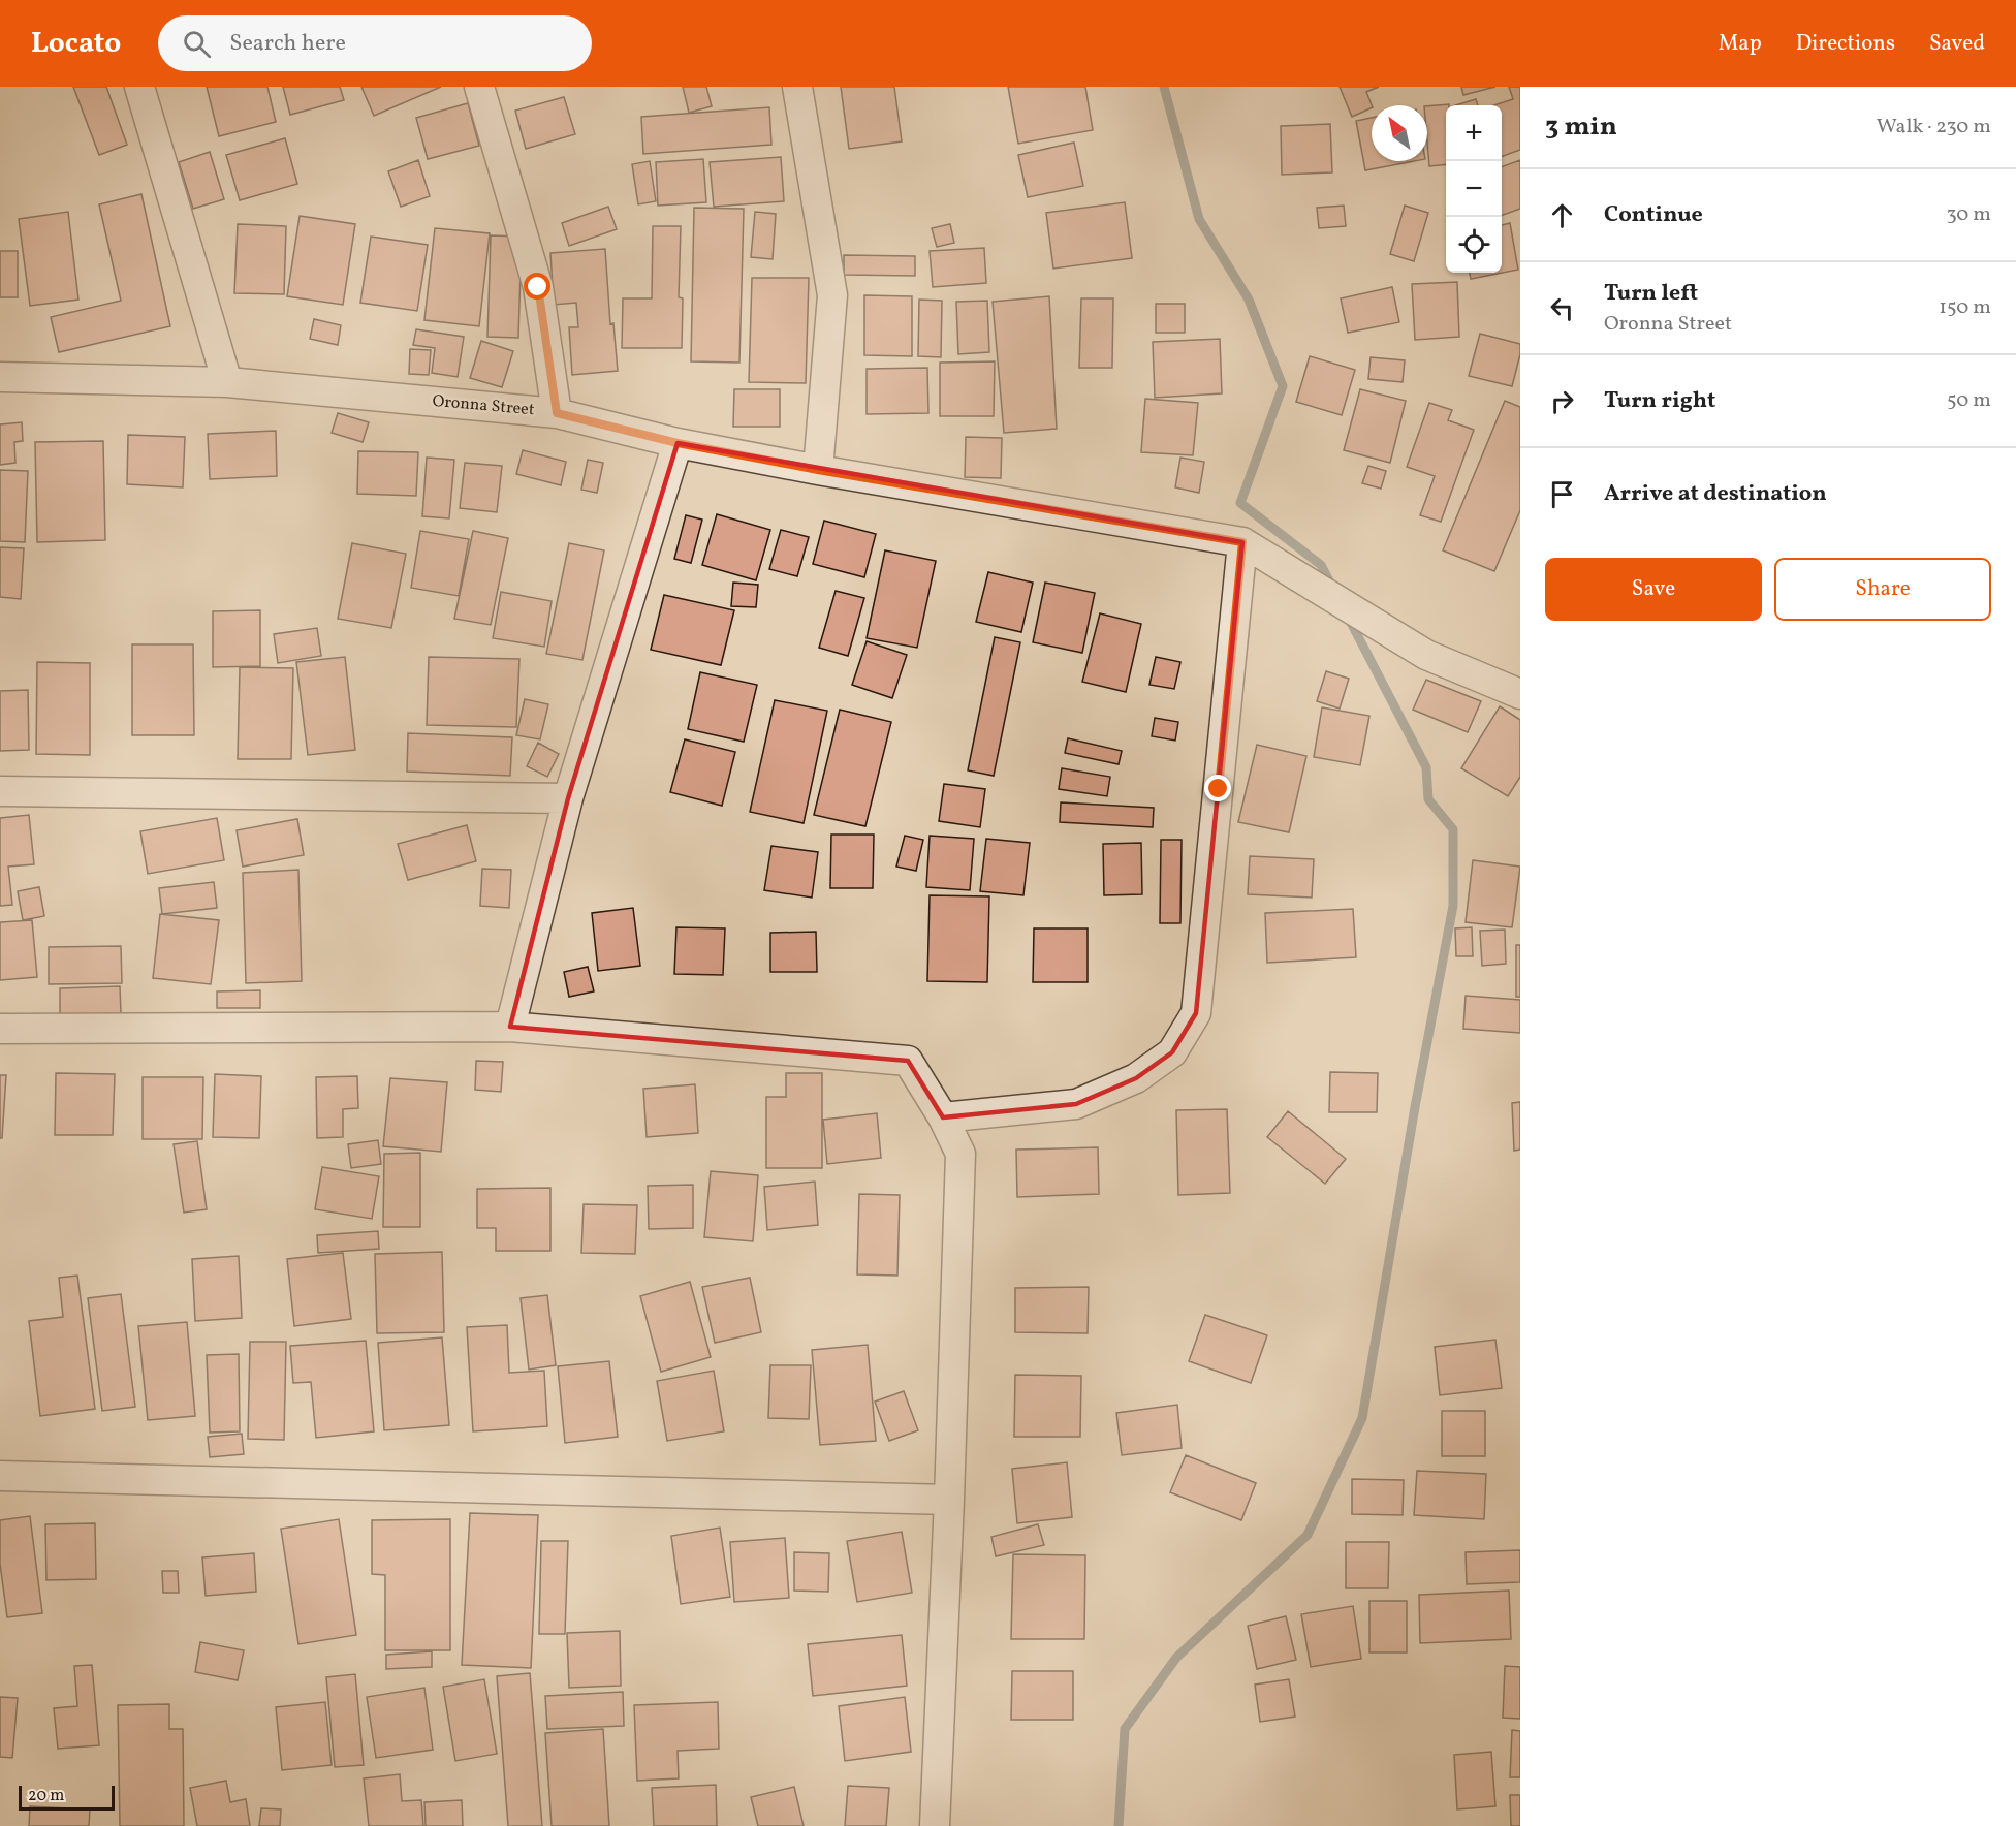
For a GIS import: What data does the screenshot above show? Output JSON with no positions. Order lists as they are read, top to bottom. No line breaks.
{"streets":{"street":["Oronna Street"]},"scale_bar":"20 m","north":"top left","page":{"header":"Locato","search":"Search here","nav":["Map","Directions","Saved"],"heading":["3 min","Walk · 230 m"],"map_buttons":["+","−"],"list":[["Continue","30 m"],["Turn left","Oronna Street","150 m"],["Turn right","50 m"],"Arrive at destination"],"buttons":["Save","Share"],"scale":"20 m"}}
